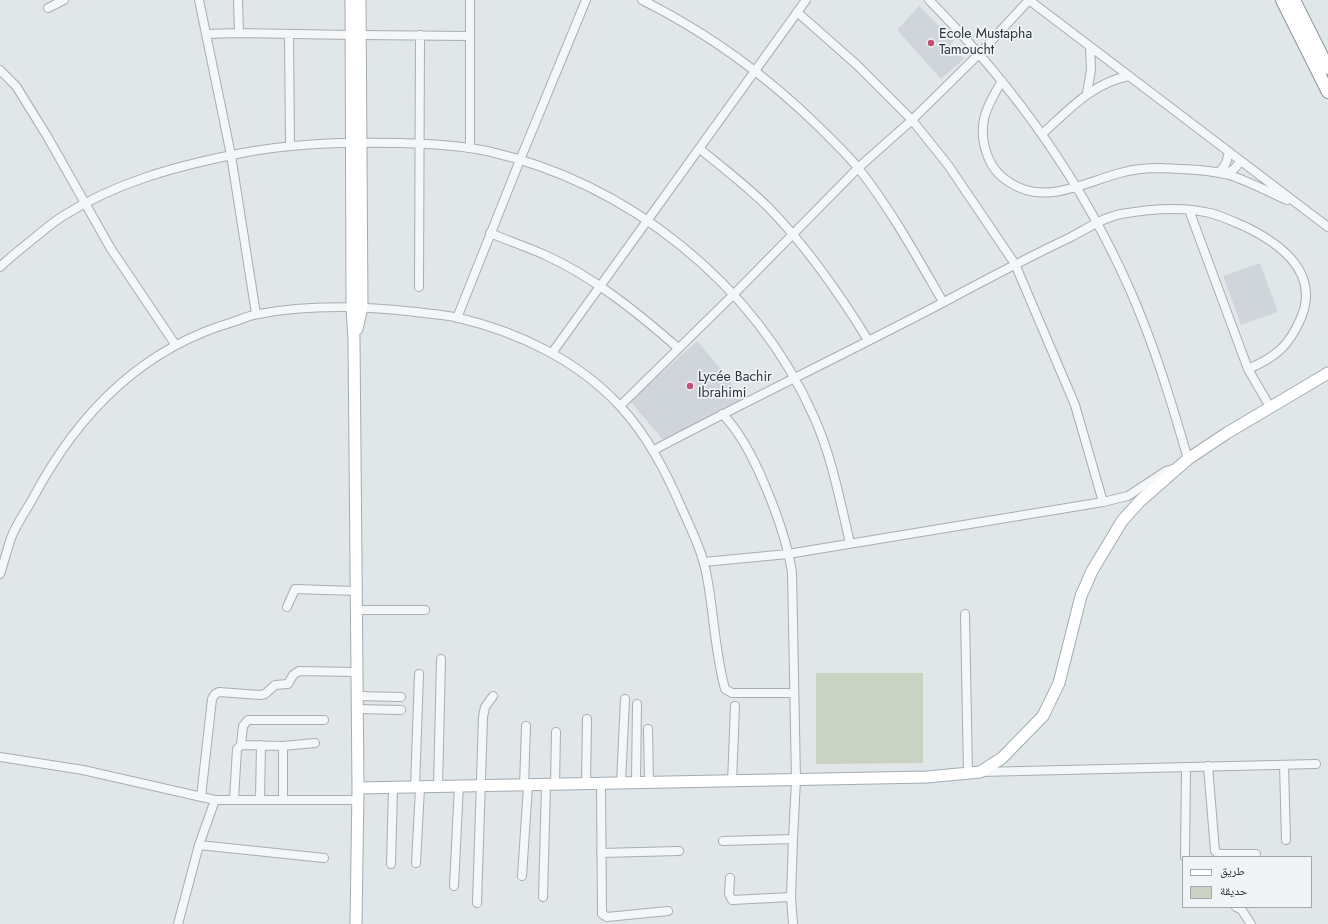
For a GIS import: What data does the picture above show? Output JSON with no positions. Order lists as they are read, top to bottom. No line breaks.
{"places":["Ecole Mustapha Tamoucht","Lycée Bachir Ibrahimi"],"legend":["طريق","حديقة"]}
